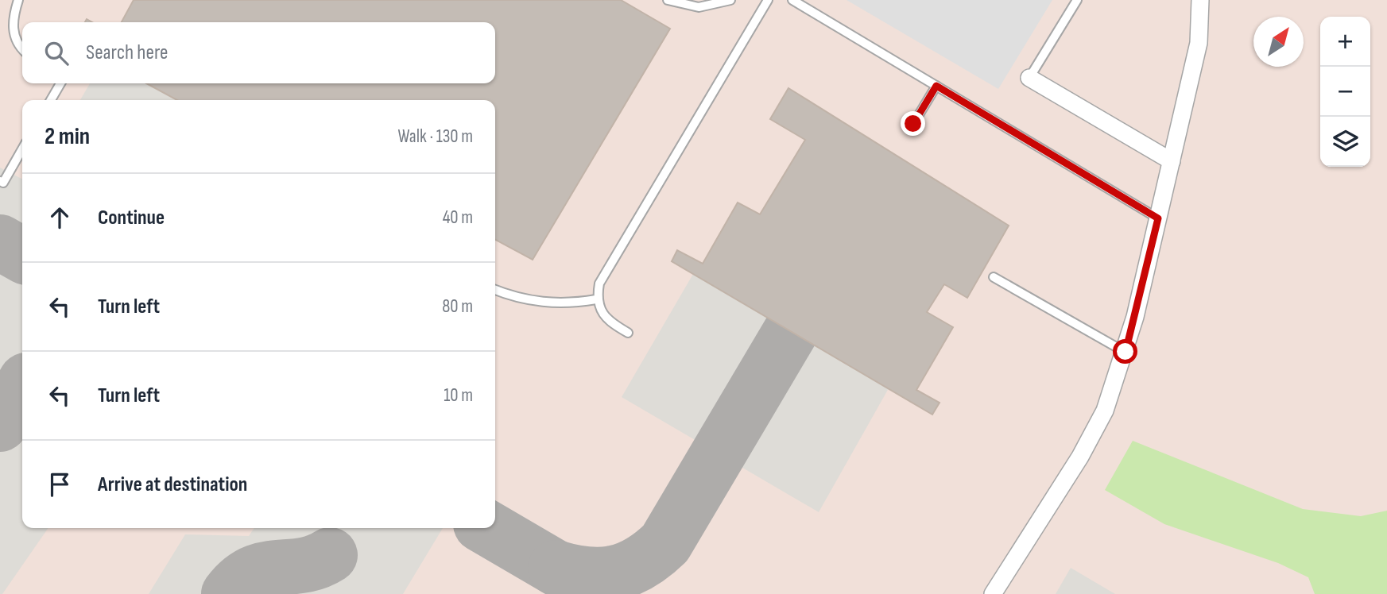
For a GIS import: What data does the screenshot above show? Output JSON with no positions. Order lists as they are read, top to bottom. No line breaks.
{"north":"top right","page":{"map_buttons":["+","−"],"search":"Search here","heading":["2 min","Walk · 130 m"],"list":[["Continue","40 m"],["Turn left","80 m"],["Turn left","10 m"],"Arrive at destination"]}}
